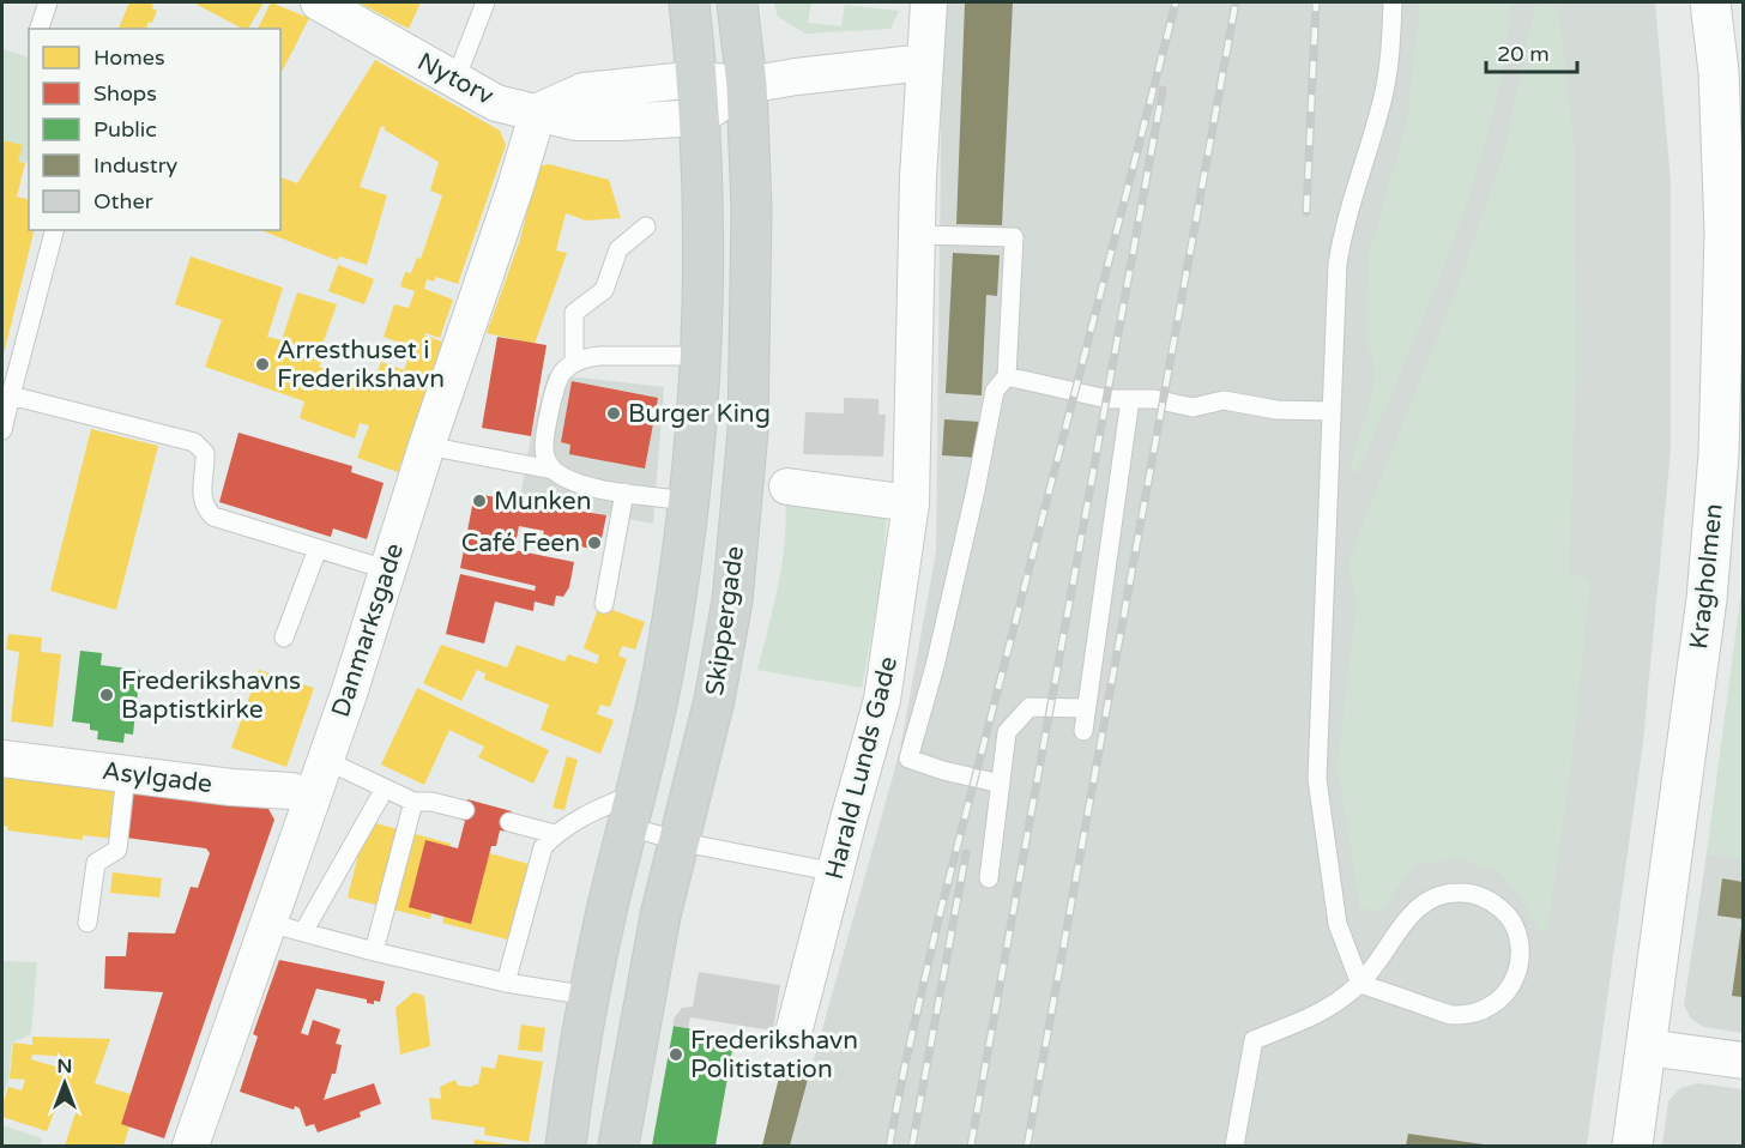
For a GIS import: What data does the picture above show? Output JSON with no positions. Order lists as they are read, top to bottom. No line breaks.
{"streets":{"main road":["Skippergade"],"street":["Nytorv","Kragholmen","Danmarksgade","Harald Lunds Gade","Asylgade"]},"crossings":[["Nytorv","Skippergade"],["Nytorv","Danmarksgade"],["Danmarksgade","Asylgade"]],"places":["Arresthuset i Frederikshavn","Burger King","Munken","Café Feen","Frederikshavns Baptistkirke","Frederikshavn Politistation"],"legend":["Homes","Shops","Public","Industry","Other"],"scale_bar":"20 m","north":"top"}
